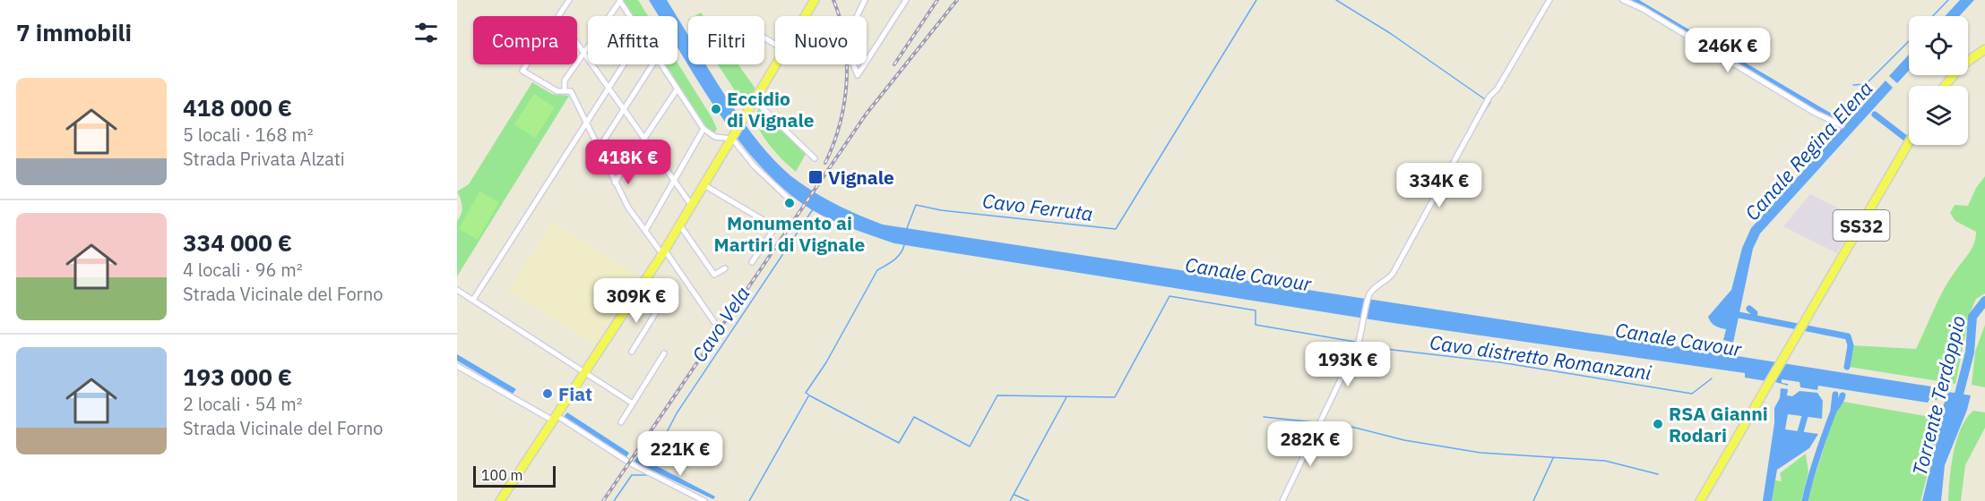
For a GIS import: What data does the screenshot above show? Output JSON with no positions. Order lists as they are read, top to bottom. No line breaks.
{"streets":{"main road":["SS32"]},"water":["Canale Regina Elena","Cavo Ferruta","Canale Cavour","Cavo Vela","Cavo distretto Romanzani","Torrente Terdoppio"],"places":{"other":["Eccidio di Vignale","Monumento ai Martiri di Vignale","Fiat","RSA Gianni Rodari"],"transit":["Vignale"]},"scale_bar":"100 m","page":{"heading":"7 immobili","chip":["Compra","Affitta","Filtri","Nuovo"],"price":["246K €","418K €","334K €","309K €","193K €","282K €","221K €"],"list":[{"name":"418 000 €","note":"5 locali · 168 m² · Strada Privata Alzati"},{"name":"334 000 €","note":"4 locali · 96 m² · Strada Vicinale del Forno"},{"name":"193 000 €","note":"2 locali · 54 m² · Strada Vicinale del Forno"}],"scale":"100 m"}}
